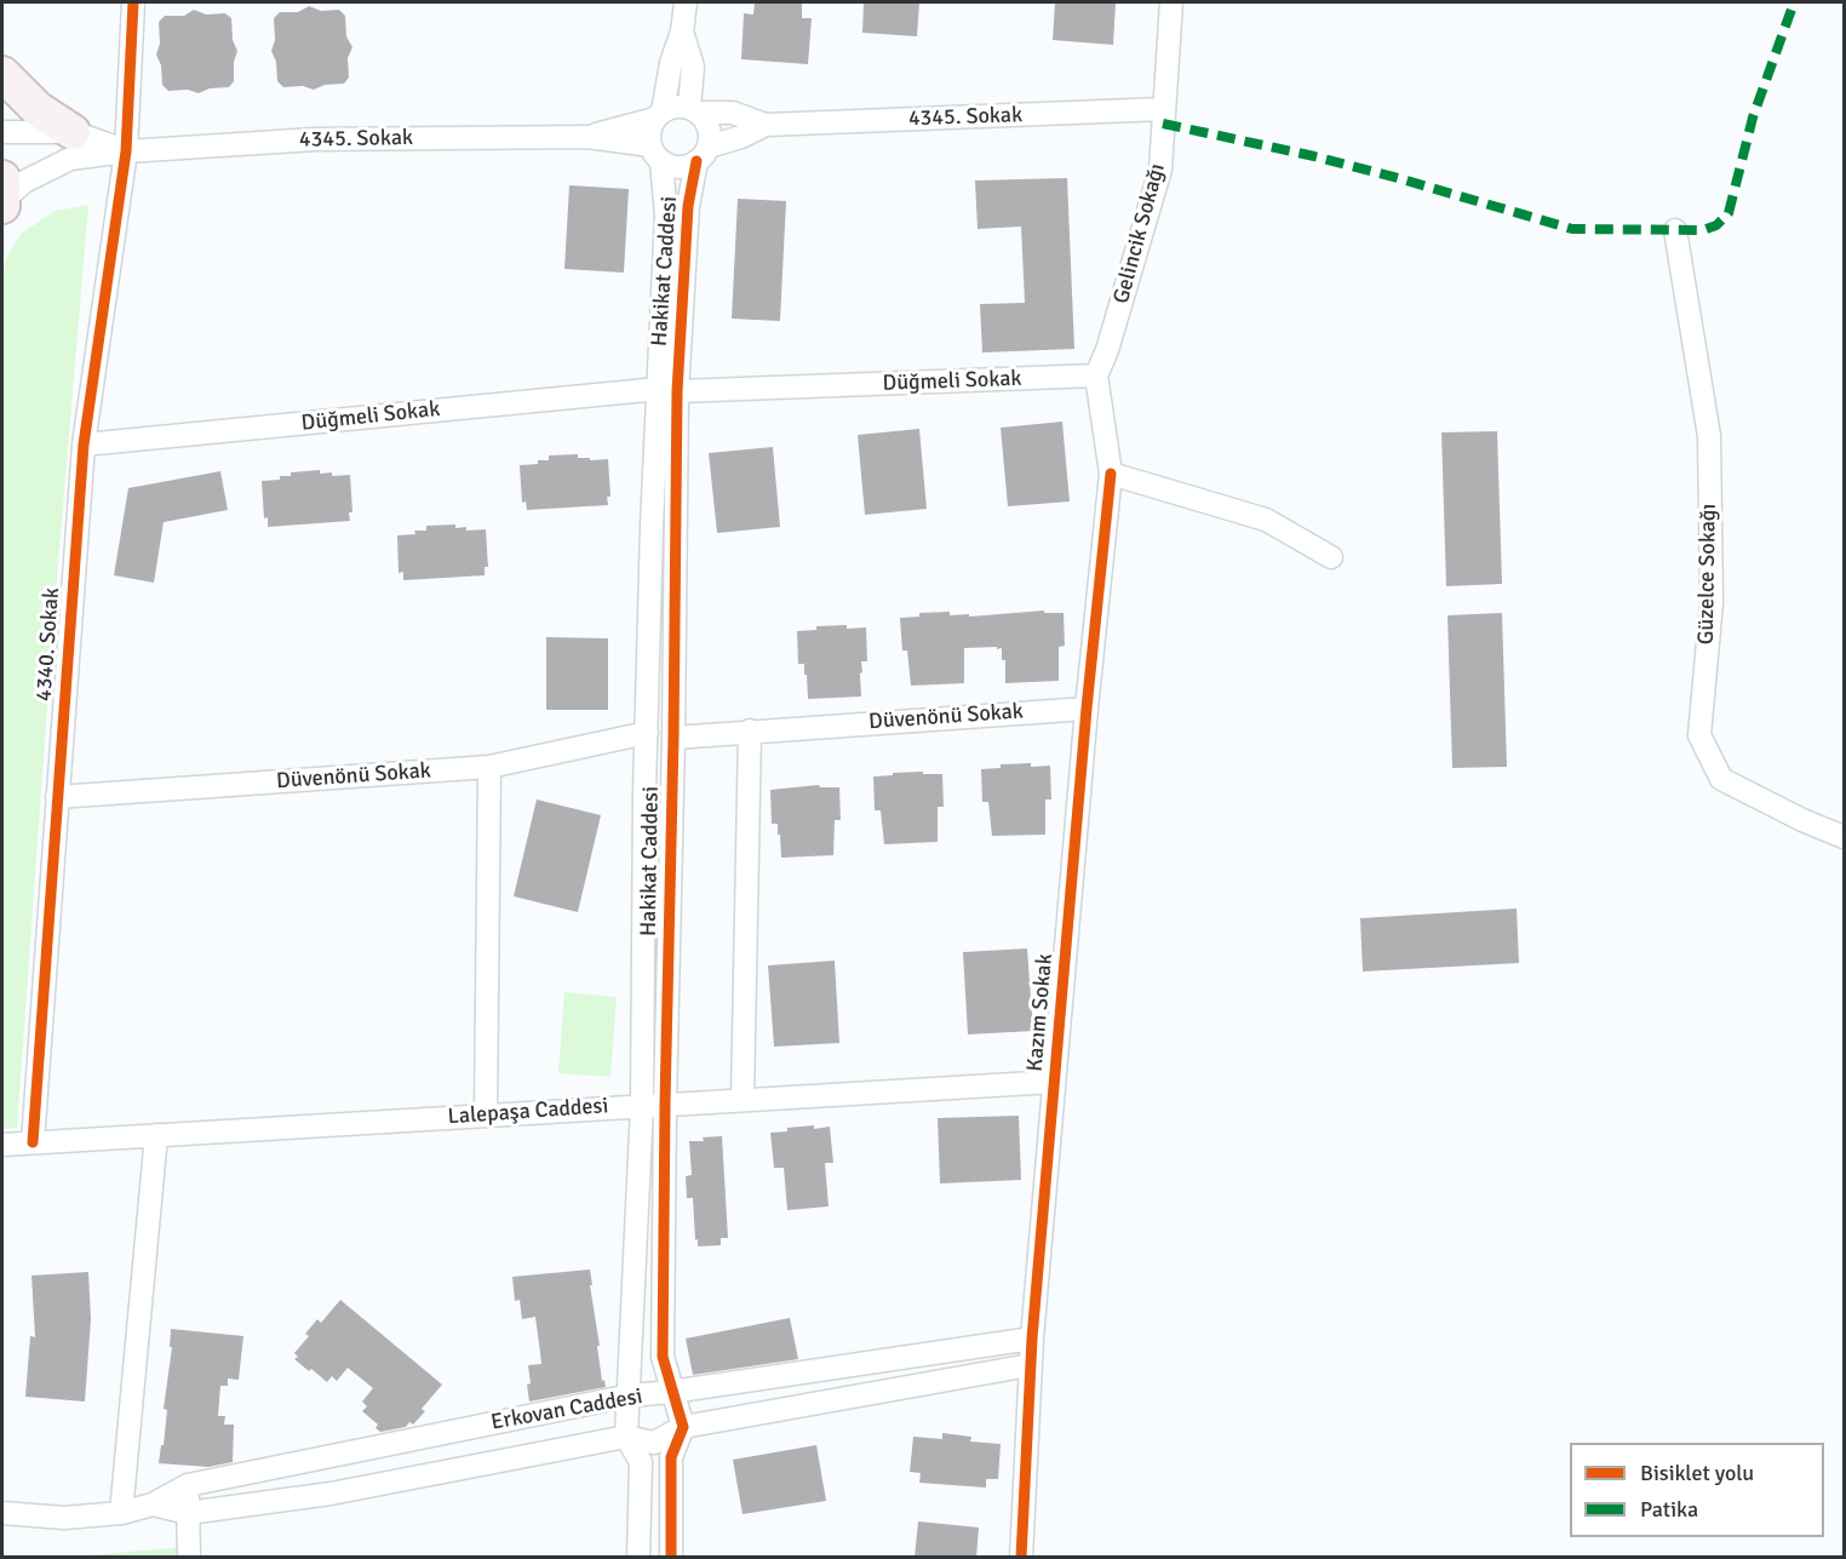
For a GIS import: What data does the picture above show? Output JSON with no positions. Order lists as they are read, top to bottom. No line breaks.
{"streets":{"street":["4345. Sokak","Gelincik Sokağı","Hakikat Caddesi","Düğmeli Sokak","Güzelce Sokağı","4340. Sokak","Düvenönü Sokak","Kazım Sokak","Lalepaşa Caddesi","Erkovan Caddesi"]},"crossings":[["4345. Sokak","Gelincik Sokağı"],["4345. Sokak","Hakikat Caddesi"],["4345. Sokak","4340. Sokak"],["Gelincik Sokağı","Düğmeli Sokak"],["Hakikat Caddesi","Düğmeli Sokak"],["Hakikat Caddesi","Düvenönü Sokak"],["Hakikat Caddesi","Lalepaşa Caddesi"],["Hakikat Caddesi","Erkovan Caddesi"],["Düğmeli Sokak","4340. Sokak"],["4340. Sokak","Düvenönü Sokak"],["4340. Sokak","Lalepaşa Caddesi"],["Düvenönü Sokak","Kazım Sokak"],["Kazım Sokak","Lalepaşa Caddesi"],["Kazım Sokak","Erkovan Caddesi"]],"legend":["Bisiklet yolu","Patika"]}
